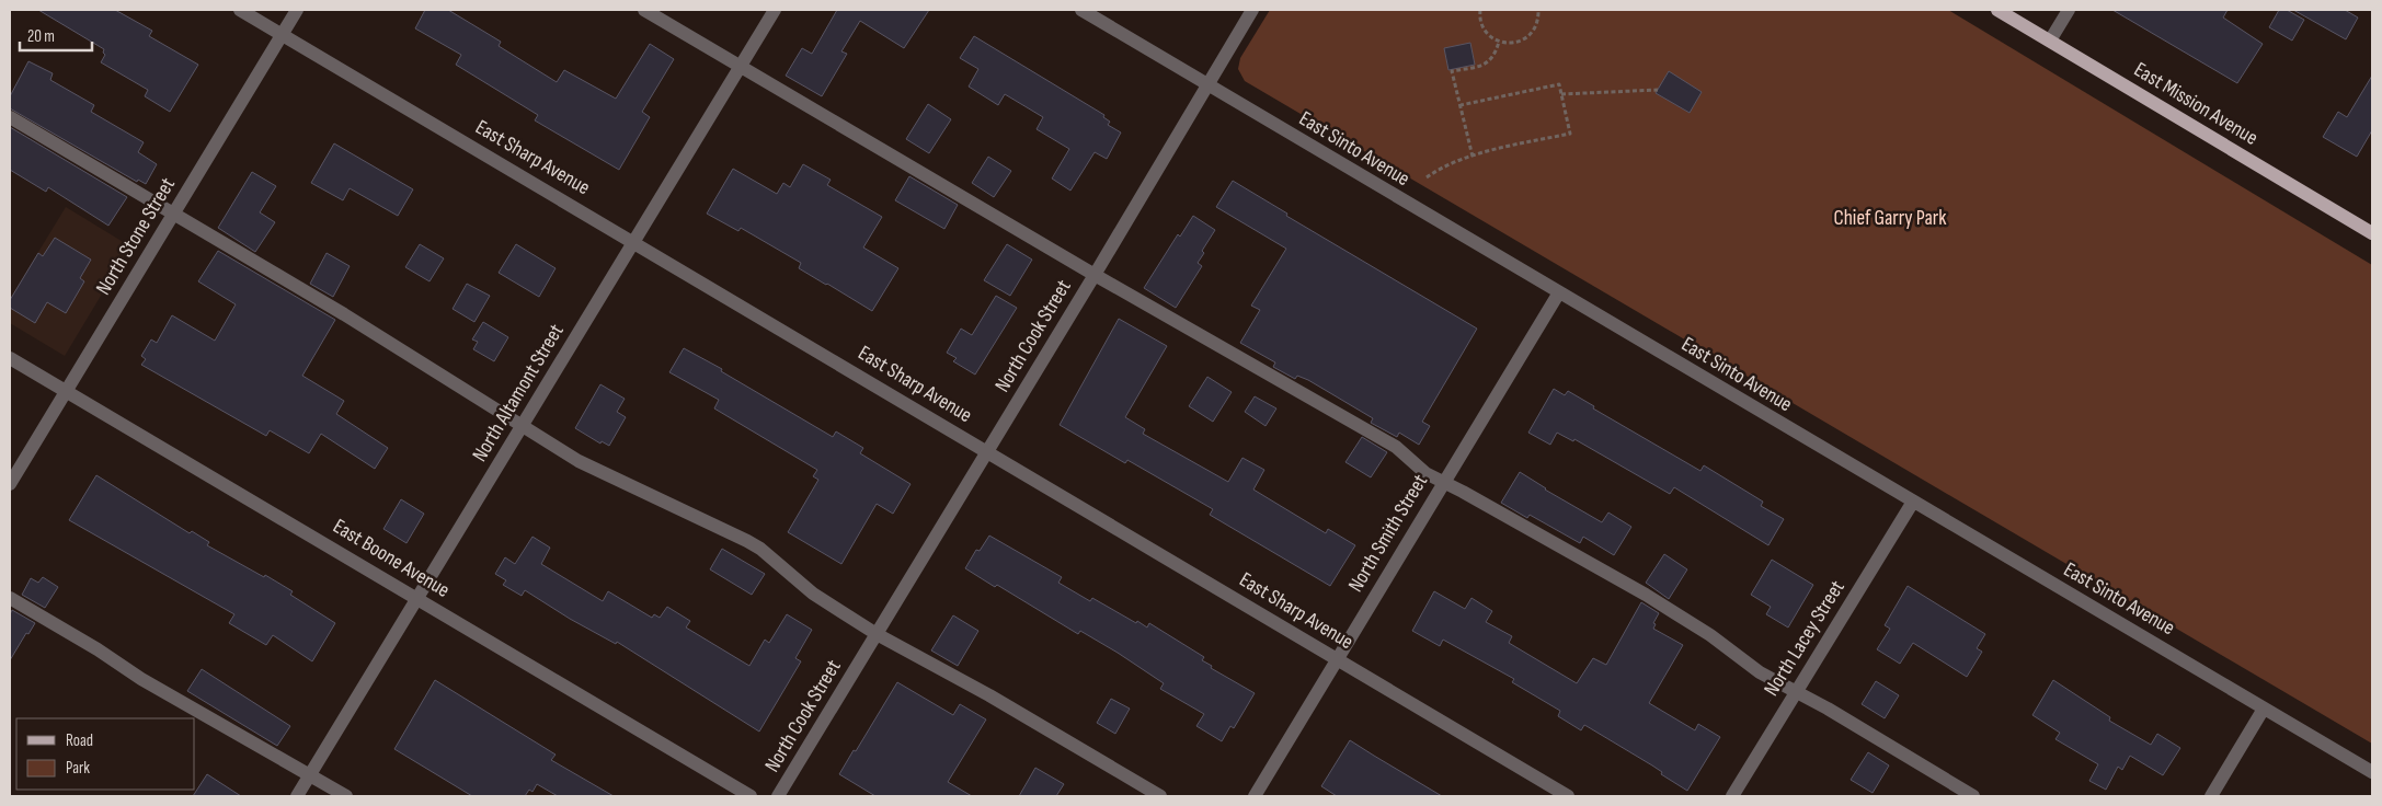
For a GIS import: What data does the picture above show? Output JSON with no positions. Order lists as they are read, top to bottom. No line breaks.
{"streets":{"main road":["East Mission Avenue"],"street":["East Sinto Avenue","East Sharp Avenue","North Stone Street","North Cook Street","North Altamont Street","North Smith Street","East Boone Avenue","North Lacey Street"]},"crossings":[["East Sinto Avenue","North Cook Street"],["East Sinto Avenue","North Smith Street"],["East Sinto Avenue","North Lacey Street"],["East Sharp Avenue","North Stone Street"],["East Sharp Avenue","North Cook Street"],["East Sharp Avenue","North Altamont Street"],["East Sharp Avenue","North Smith Street"],["North Stone Street","East Boone Avenue"],["North Altamont Street","East Boone Avenue"]],"parks":["Chief Garry Park"],"legend":["Road","Park"],"scale_bar":"20 m"}
